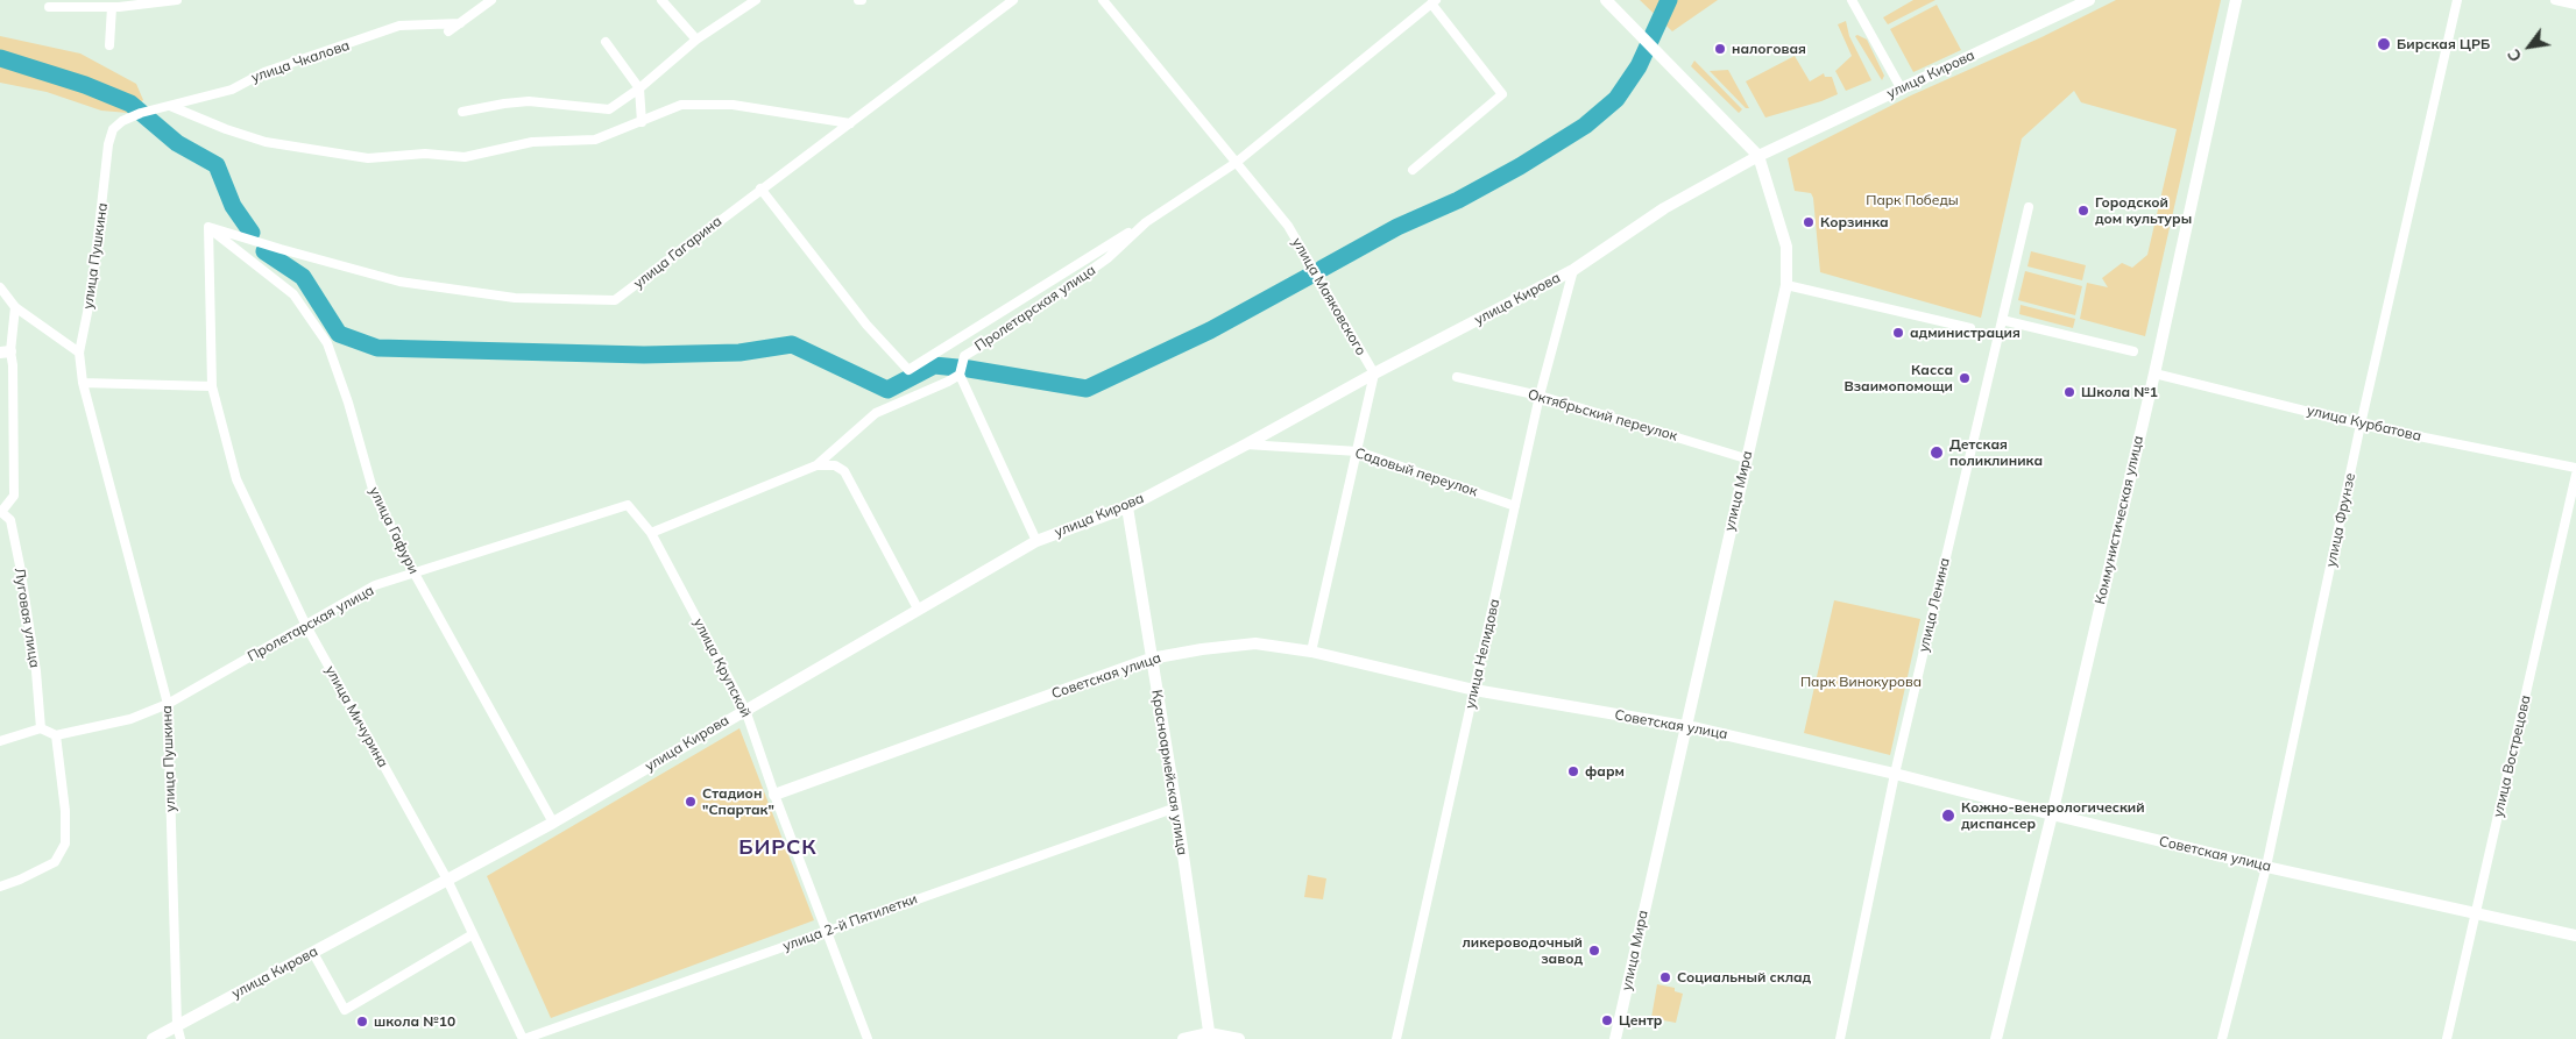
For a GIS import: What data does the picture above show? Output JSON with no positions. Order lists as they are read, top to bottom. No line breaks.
{"streets":{"street":["улица Чкалова","улица Кирова","улица Гагарина","улица Пушкина","улица Маяковского","Пролетарская улица","Октябрьский переулок","улица Курбатова","Садовый переулок","улица Мира","Коммунистическая улица","улица Фрунзе","улица Гафури","улица Ленина","Луговая улица","улица Нелидова","улица Крупской","Советская улица","улица Мичурина","улица Вострецова","Красноармейская улица","улица 2-й Пятилетки"]},"crossings":[["улица Чкалова","улица Пушкина"],["улица Кирова","улица Пушкина"],["улица Кирова","улица Маяковского"],["улица Кирова","Садовый переулок"],["улица Кирова","улица Мира"],["улица Кирова","улица Гафури"],["улица Кирова","улица Нелидова"],["улица Кирова","улица Крупской"],["улица Кирова","улица Мичурина"],["улица Кирова","Красноармейская улица"],["улица Гагарина","Пролетарская улица"],["улица Гагарина","улица Гафури"],["улица Гагарина","улица Мичурина"],["улица Пушкина","Пролетарская улица"],["улица Маяковского","Пролетарская улица"],["Пролетарская улица","улица Гафури"],["Пролетарская улица","улица Крупской"],["Пролетарская улица","улица Мичурина"],["Октябрьский переулок","улица Мира"],["Октябрьский переулок","улица Нелидова"],["улица Курбатова","Коммунистическая улица"],["улица Курбатова","улица Фрунзе"],["Садовый переулок","улица Нелидова"],["улица Мира","Советская улица"],["Коммунистическая улица","Советская улица"],["улица Фрунзе","Советская улица"],["улица Гафури","улица Мичурина"],["улица Ленина","Советская улица"],["улица Нелидова","Советская улица"],["улица Крупской","Советская улица"],["улица Крупской","улица 2-й Пятилетки"],["Советская улица","улица Вострецова"],["Советская улица","Красноармейская улица"],["улица Мичурина","улица 2-й Пятилетки"],["Красноармейская улица","улица 2-й Пятилетки"]],"districts":["БИРСК"],"parks":["Парк Победы","Парк Винокурова"],"places":["Бирская ЦРБ","налоговая","Городской дом культуры","Корзинка","администрация","Касса Взаимопомощи","Школа №1","Детская поликлиника","фарм","Стадион \"Спартак\"","Кожно-венерологический диспансер","ликероводочный завод","Социальный склад","Центр","школа №10"],"north":"bottom left"}
